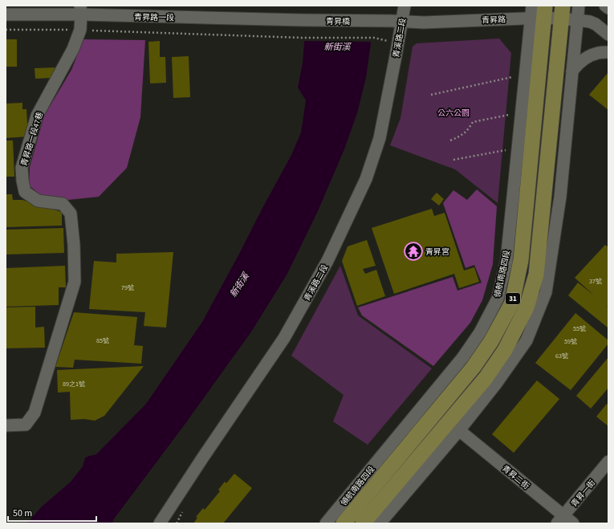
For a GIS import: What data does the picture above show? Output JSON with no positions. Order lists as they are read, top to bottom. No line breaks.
{"streets":{"main road":["領航南路四段","31"],"street":["青昇路一段","青昇路","青昇橋","青溪路二段","青昇路一段47巷","青昇二街","青昇一街"]},"crossings":[["青昇路一段","青昇橋"],["青昇路一段","青昇路一段47巷"],["青昇路","青昇橋"],["青昇路","青溪路二段"],["青昇路","領航南路四段"],["青昇路","31"],["青昇二街","青昇一街"]],"water":["新街溪"],"parks":["公六公園"],"places":{"temple":["青昇宮"]},"house_numbers":["37號","79號","55號","85號","59號","63號","89之1號"],"scale_bar":"50 m"}
